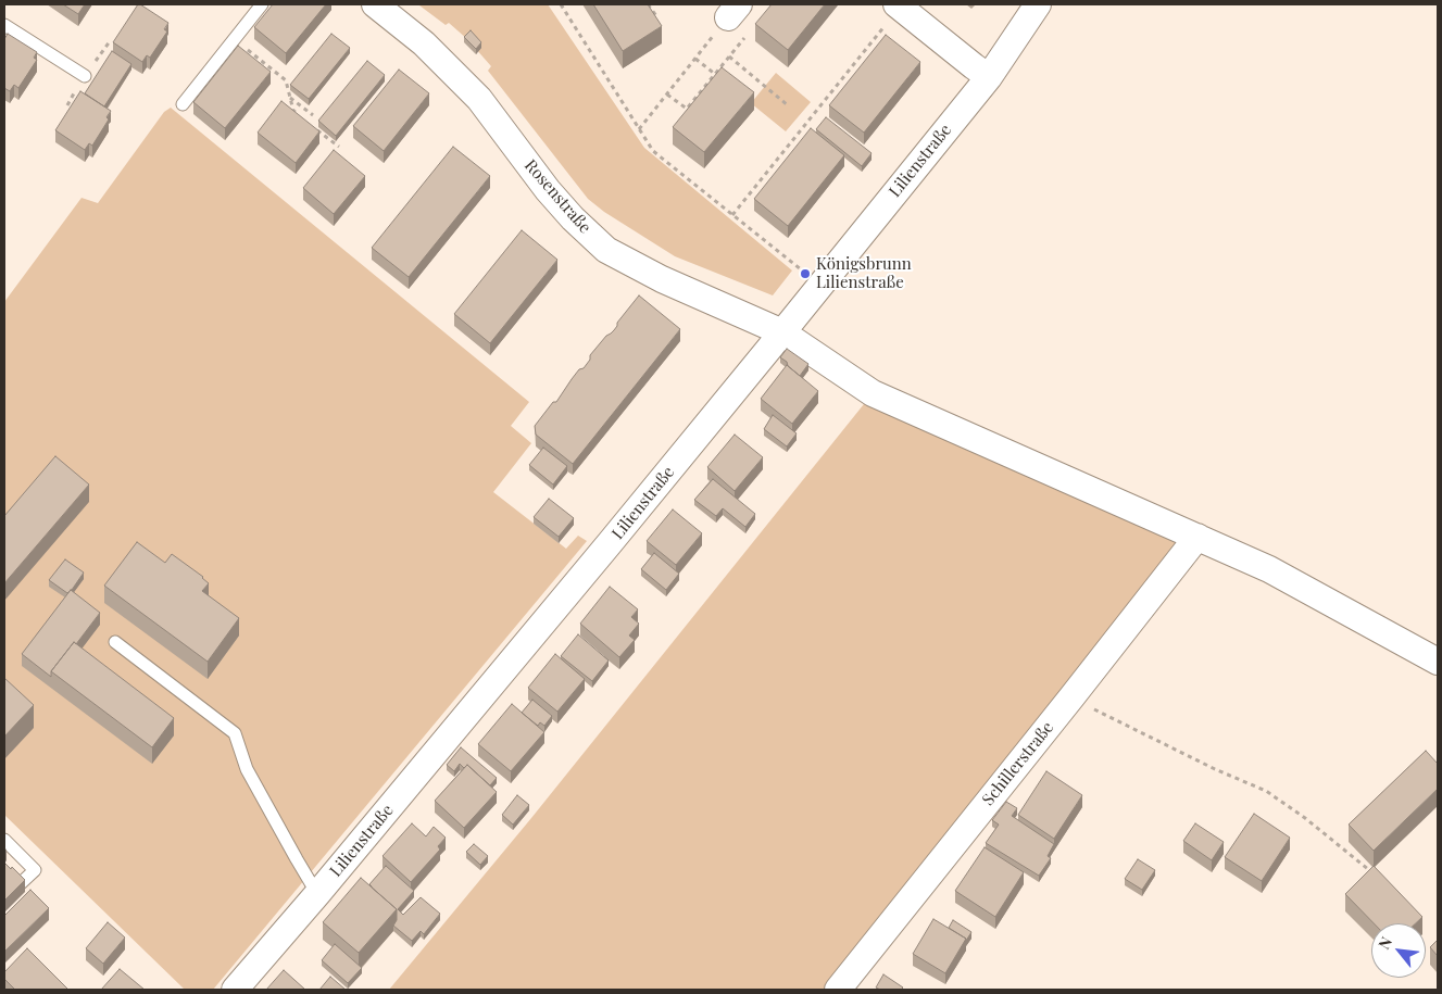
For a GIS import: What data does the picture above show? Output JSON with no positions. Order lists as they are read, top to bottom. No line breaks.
{"streets":{"street":["Lilienstraße","Rosenstraße","Schillerstraße"]},"crossings":[["Lilienstraße","Rosenstraße"]],"places":["Königsbrunn Lilienstraße"],"north":"top left"}
